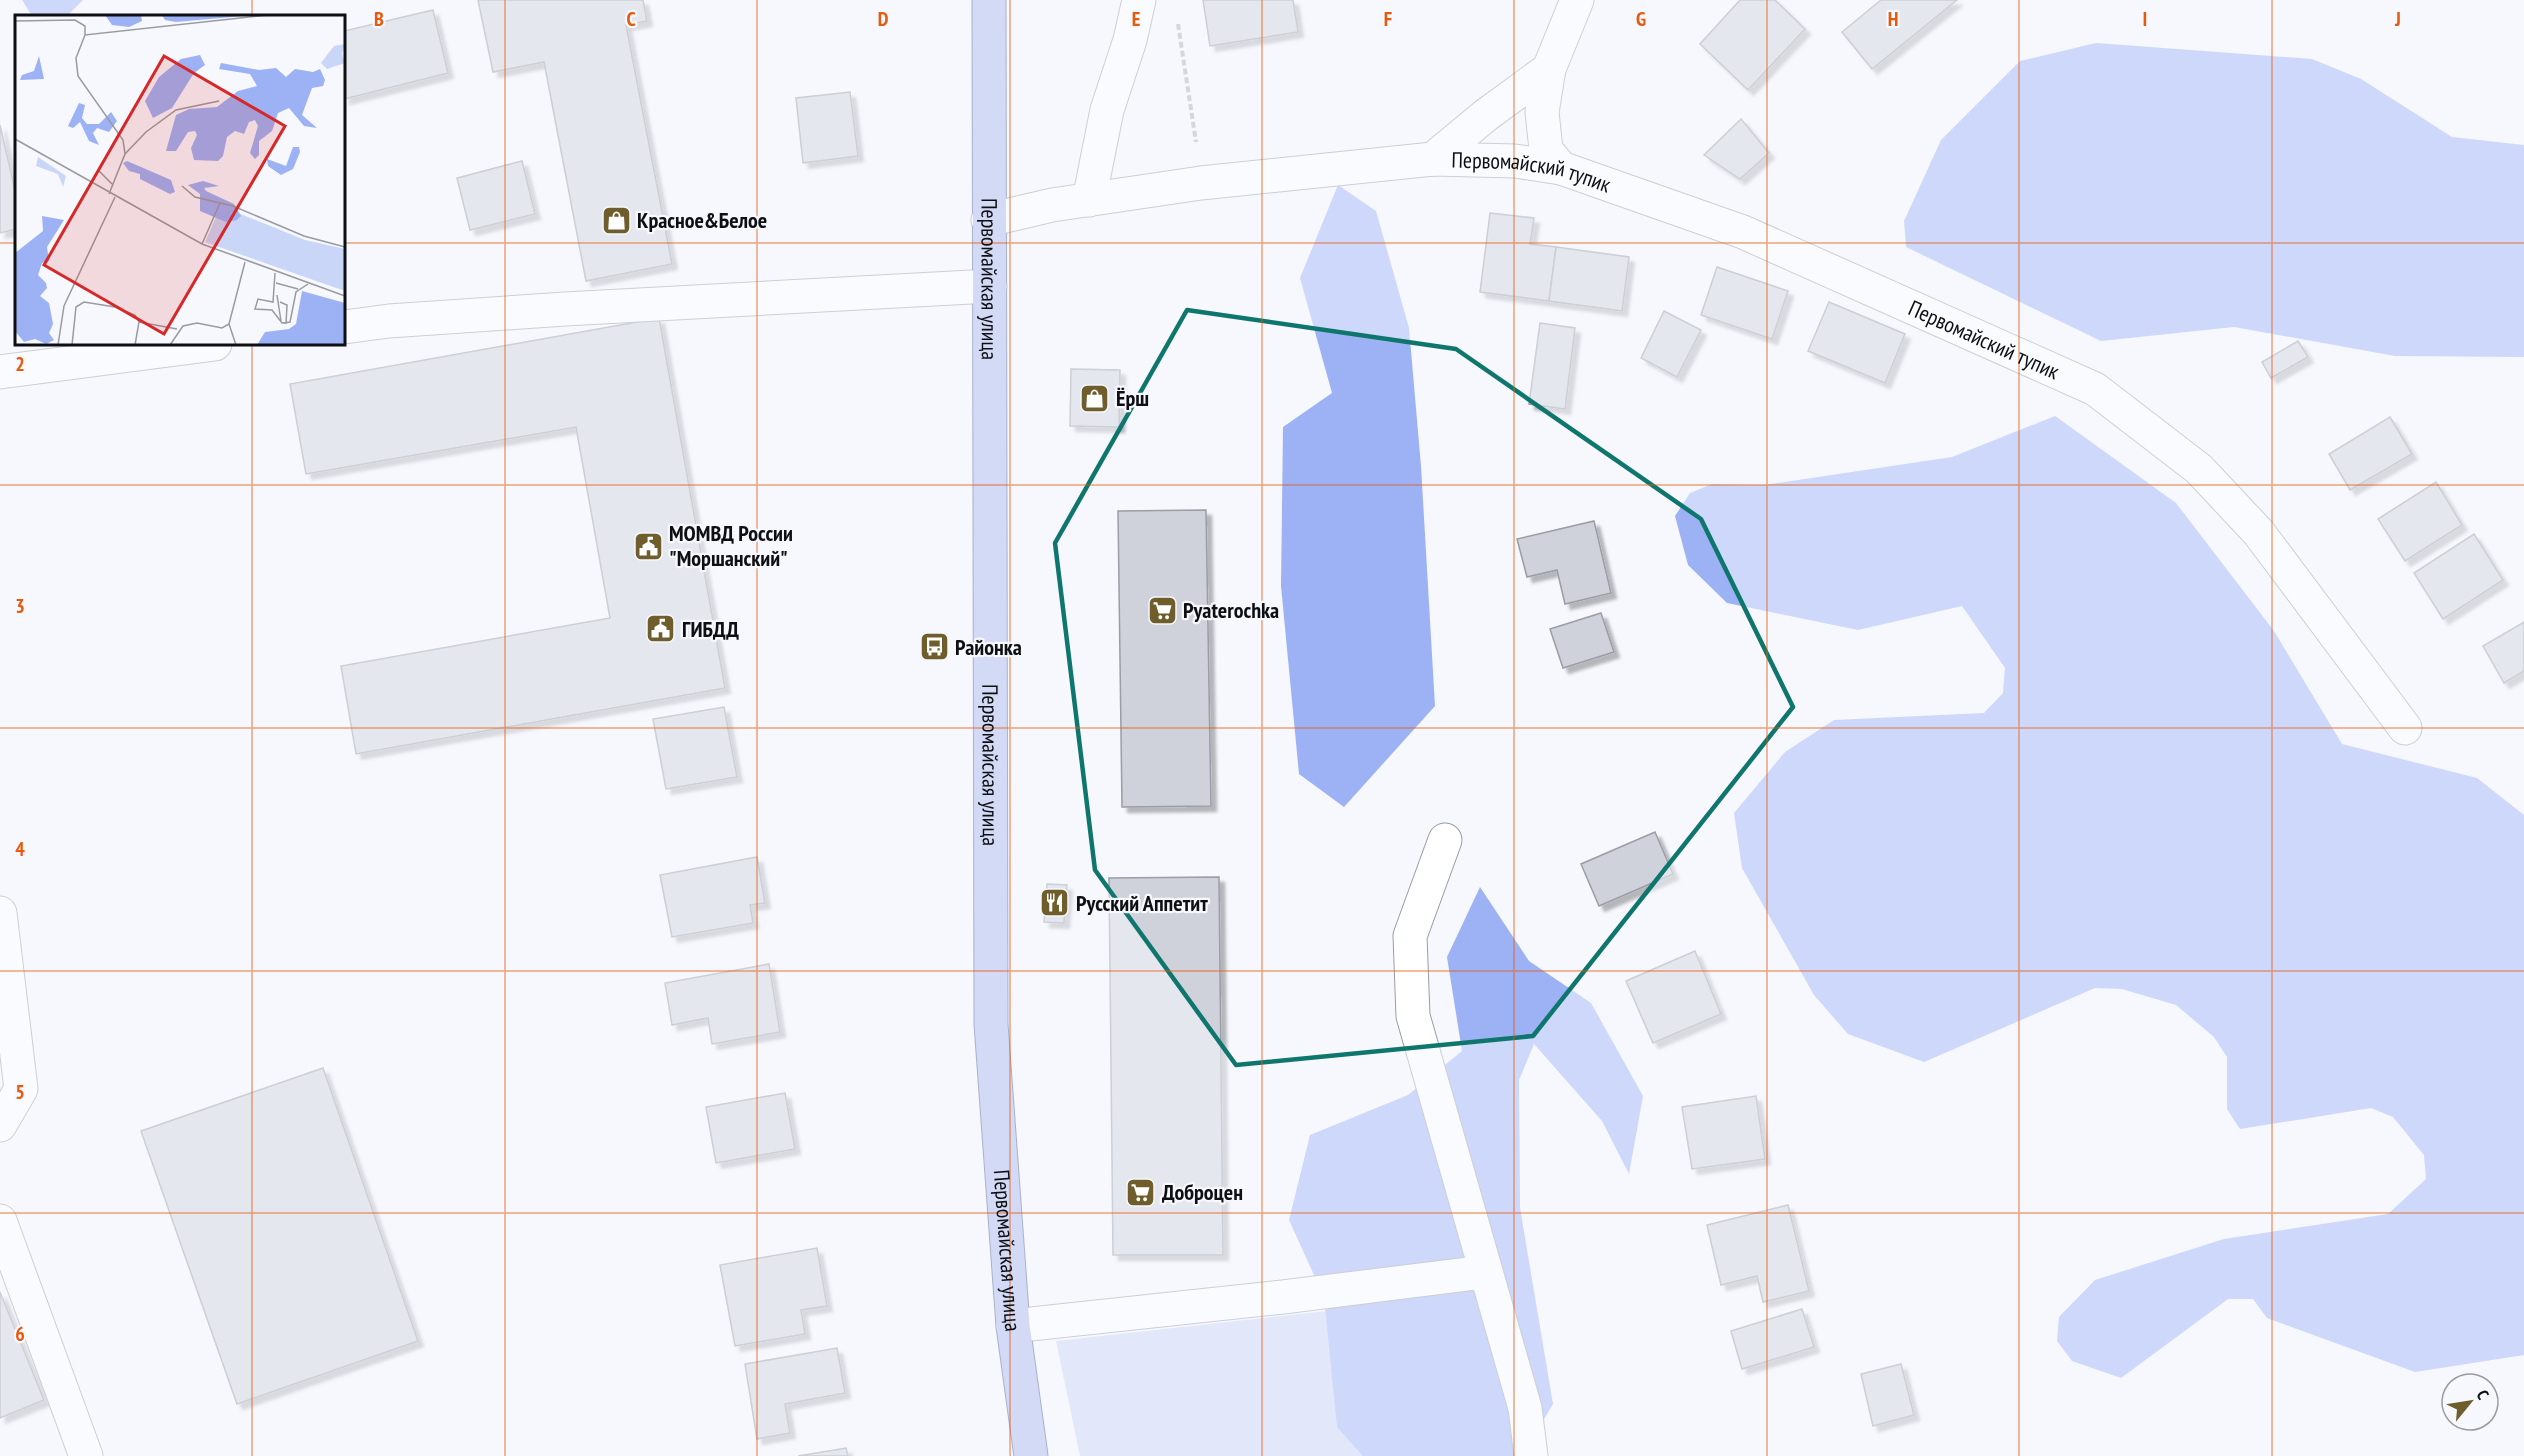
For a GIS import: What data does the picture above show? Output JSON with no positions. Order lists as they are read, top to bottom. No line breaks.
{"streets":{"main road":["Первомайская улица"],"street":["Первомайский тупик"]},"crossings":[["Первомайский тупик","Первомайская улица"]],"places":{"shop":["Красное&Белое","Ёрш"],"public building":["МОМВД России \"Моршанский\"","ГИБДД"],"supermarket":["Pyaterochka","Доброцен"],"bus stop":["Районка"],"restaurant":["Русский Аппетит"]},"north":"top right","grid":{"columns":["B","C","D","E","F","G","H","I","J"],"rows":["2","3","4","5","6"]}}
